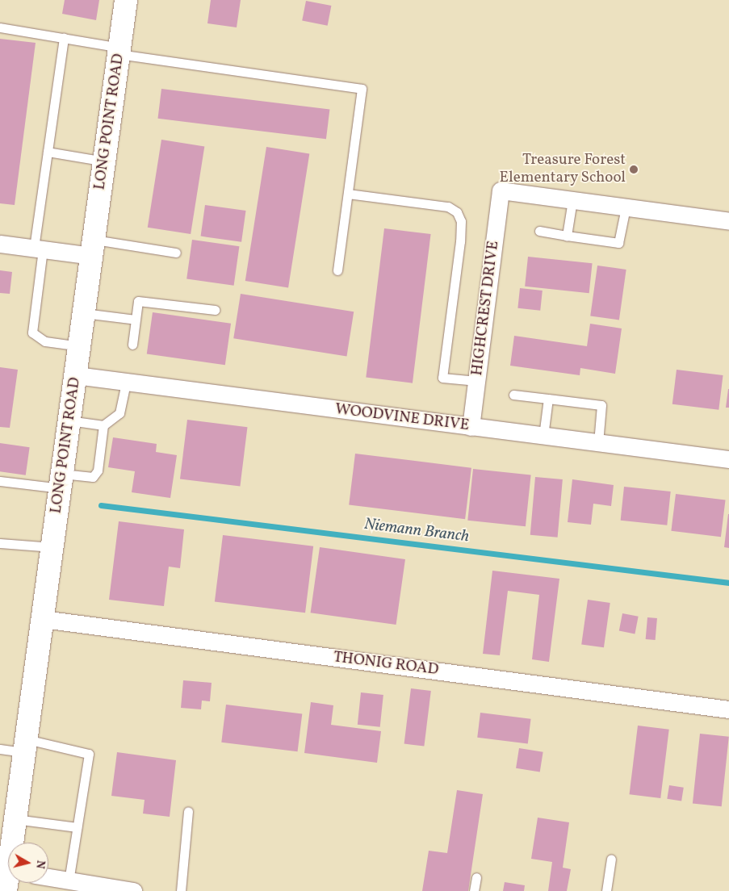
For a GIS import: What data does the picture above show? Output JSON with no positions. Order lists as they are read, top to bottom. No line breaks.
{"streets":{"main road":["LONG POINT ROAD"],"street":["HIGHCREST DRIVE","WOODVINE DRIVE","THONIG ROAD"]},"crossings":[["LONG POINT ROAD","WOODVINE DRIVE"],["LONG POINT ROAD","THONIG ROAD"],["HIGHCREST DRIVE","WOODVINE DRIVE"]],"water":["Niemann Branch"],"places":["Treasure Forest Elementary School"],"north":"right"}
